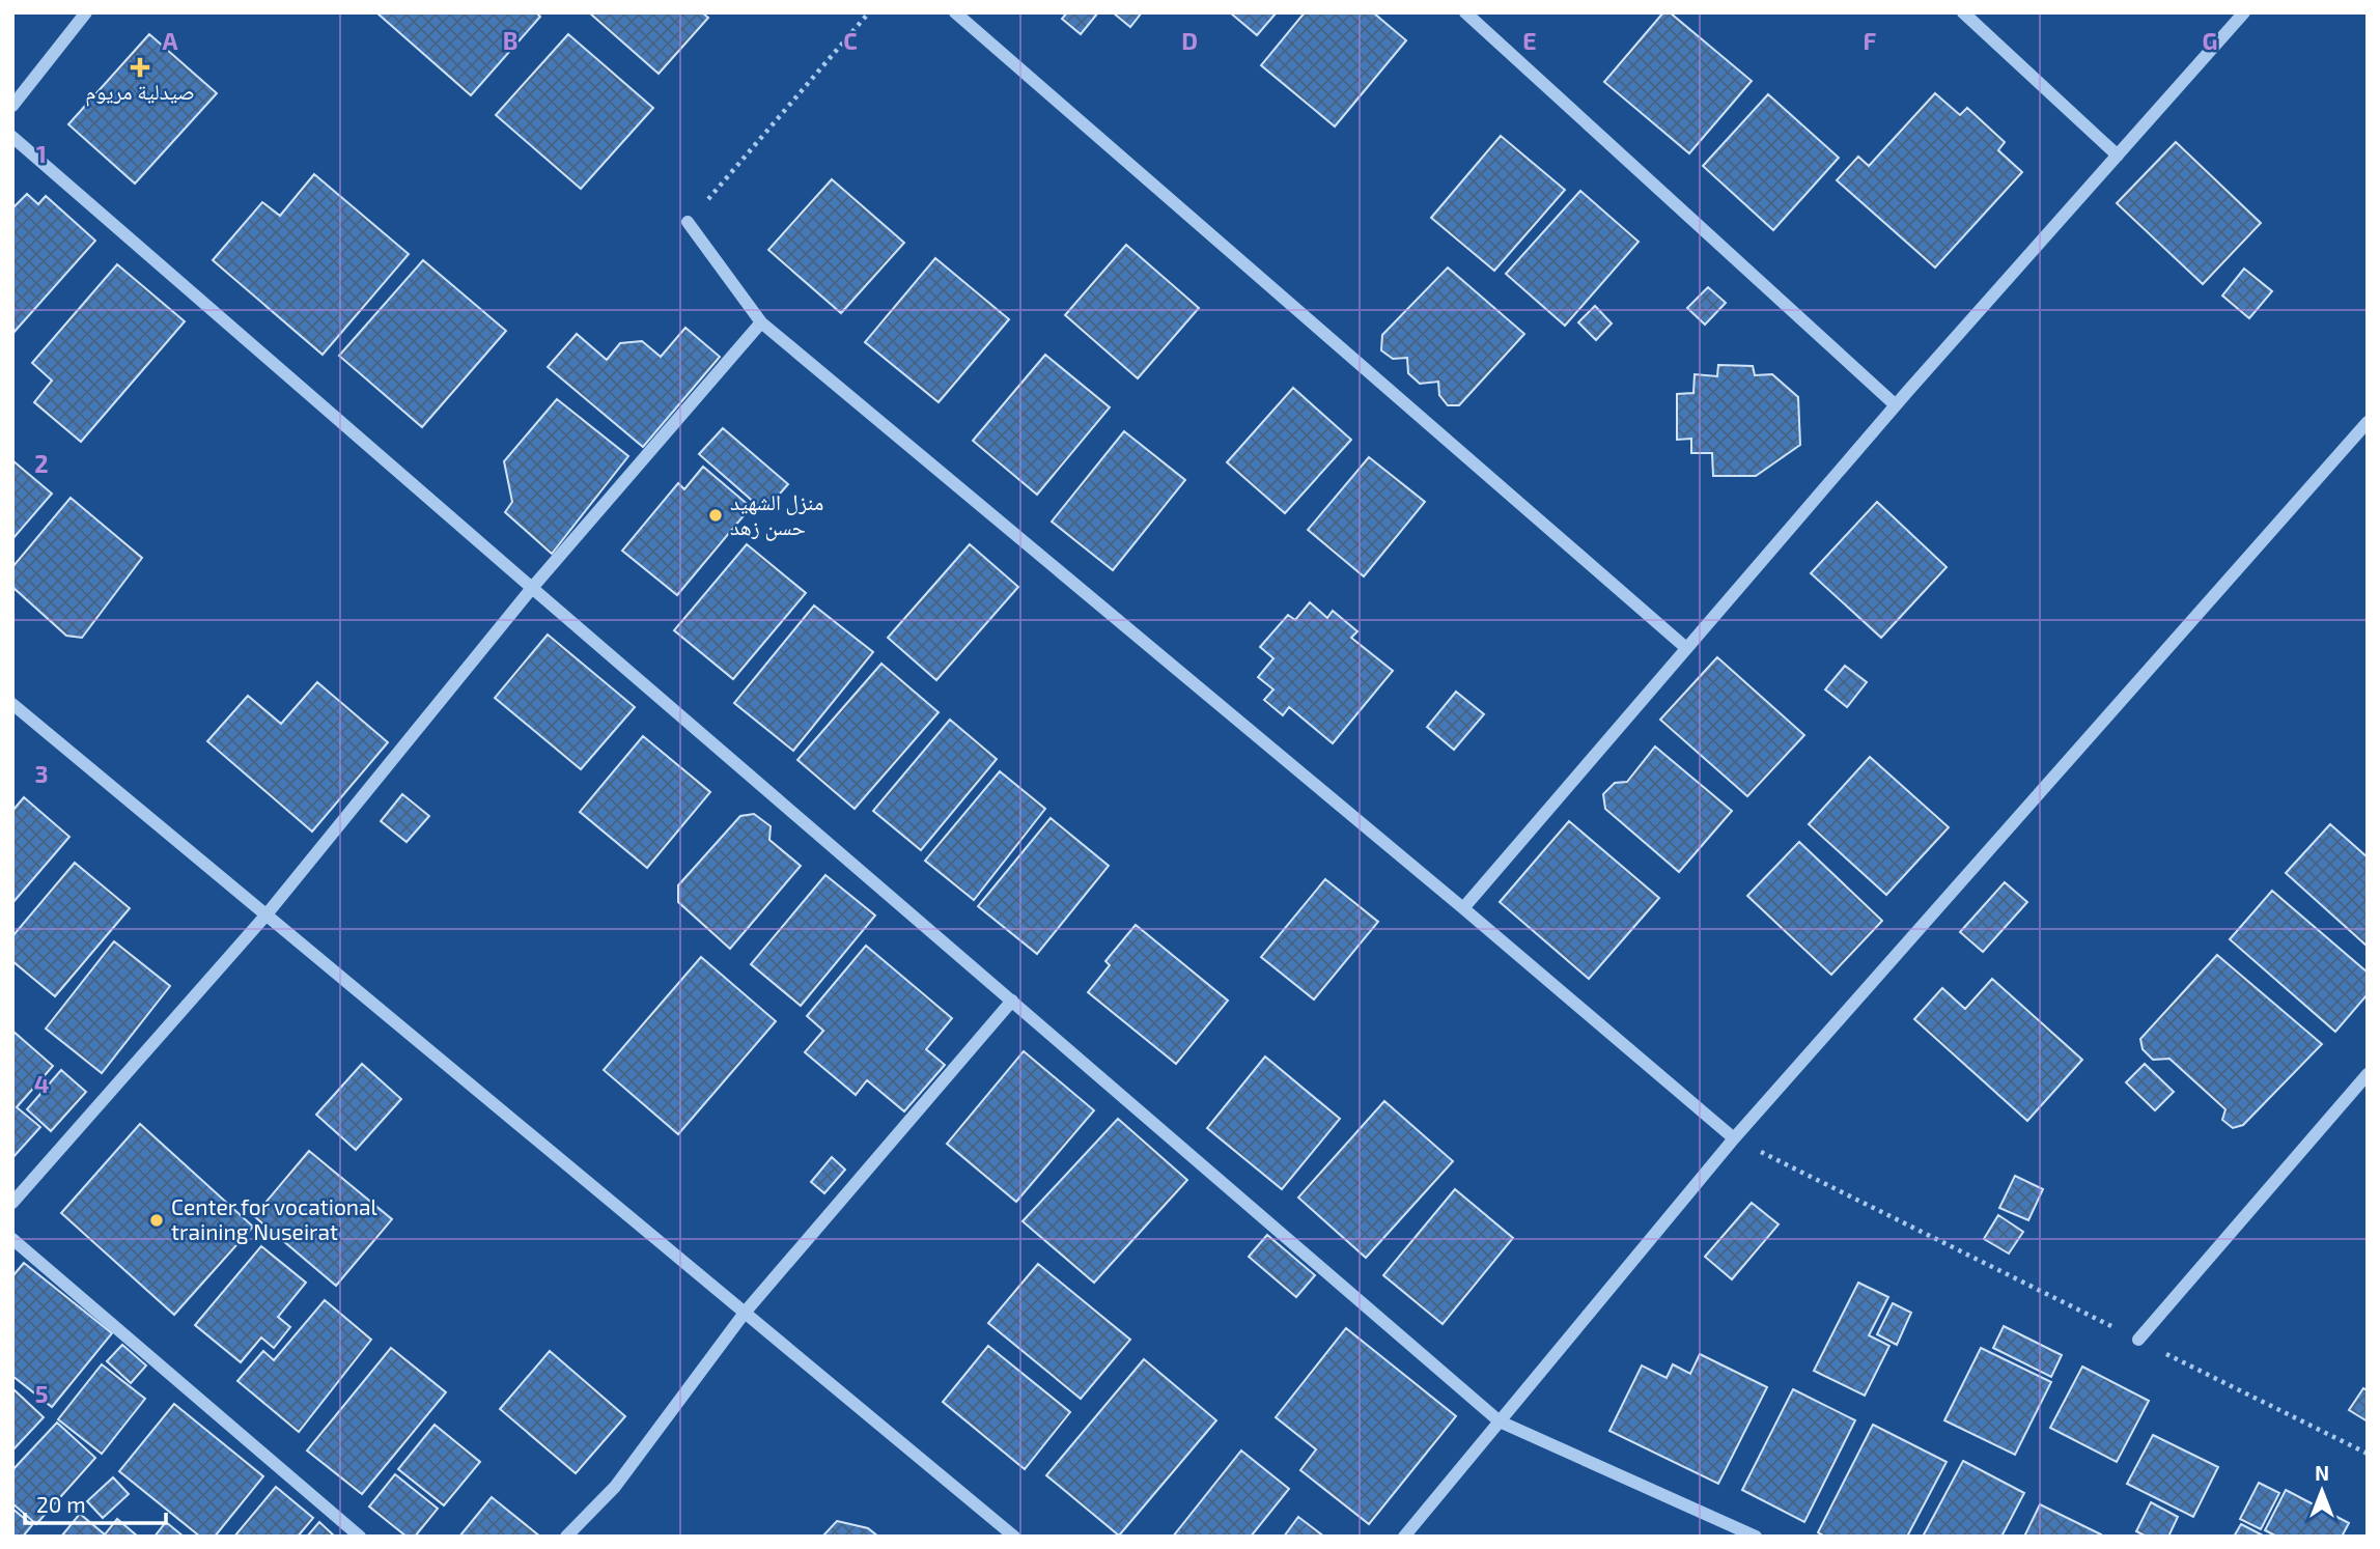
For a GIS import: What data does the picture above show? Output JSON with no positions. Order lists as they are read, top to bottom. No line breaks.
{"places":{"health":["صيدلية مريوم"],"other":["منزل الشهيد حسن زهد","Center for vocational training Nuseirat"]},"scale_bar":"20 m","north":"top","grid":{"columns":["A","B","C","D","E","F","G"],"rows":["1","2","3","4","5"]}}
